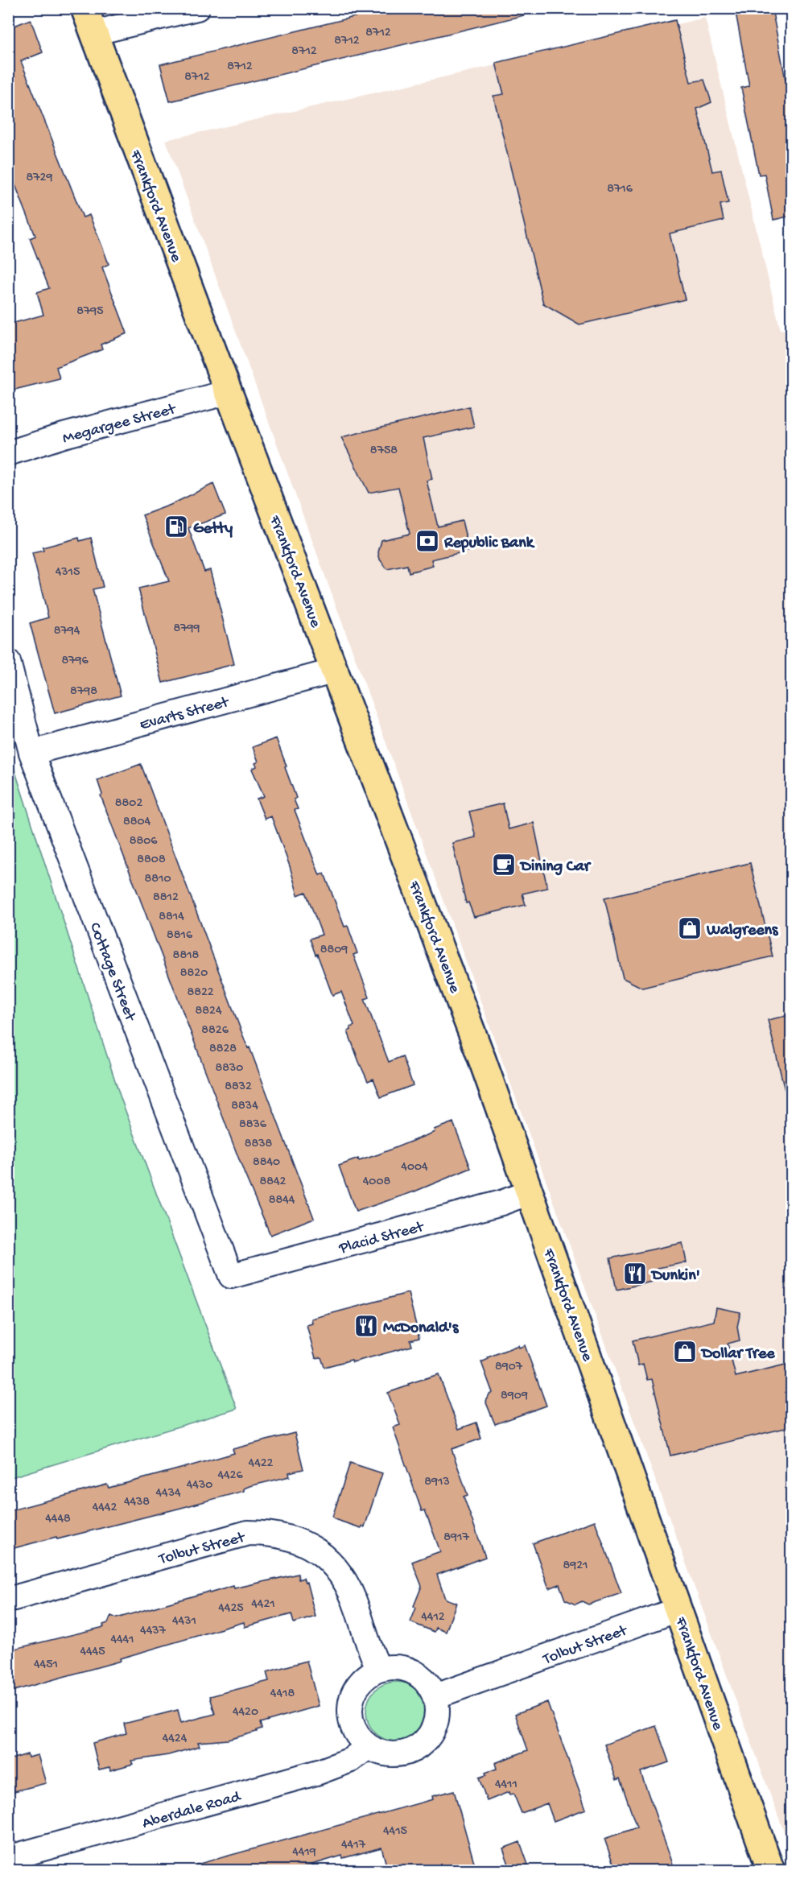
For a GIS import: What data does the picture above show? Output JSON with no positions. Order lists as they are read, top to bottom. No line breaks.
{"streets":{"main road":["Frankford Avenue"],"street":["Megargee Street","Evarts Street","Cottage Street","Placid Street","Tolbut Street","Aberdale Road"]},"crossings":[["Frankford Avenue","Megargee Street"],["Frankford Avenue","Evarts Street"],["Frankford Avenue","Placid Street"],["Frankford Avenue","Tolbut Street"],["Evarts Street","Cottage Street"],["Cottage Street","Placid Street"],["Tolbut Street","Aberdale Road"]],"places":{"fuel station":["Getty"],"bank":["Republic Bank"],"cafe":["Dining Car"],"shop":["Walgreens","Dollar Tree"],"restaurant":["Dunkin'","McDonald's"]},"house_numbers":["8712","8712","8712","8712","8712","8729","8716","8795","8758","4315","8799","8794","8796","8798","8802","8804","8806","8808","8810","8812","8814","8816","8809","8818","8820","8822","8824","8826","8828","8830","8832","8834","8836","8838","8840","4004","8842","4008","8844","8907","8909","4422","4426","8913","4430","4434","4438","4442","4448","8917","8921","4421","4425","4412","4431","4437","4441","4445","4451","4418","4420","4424","4411","4415","4417","4419"]}
